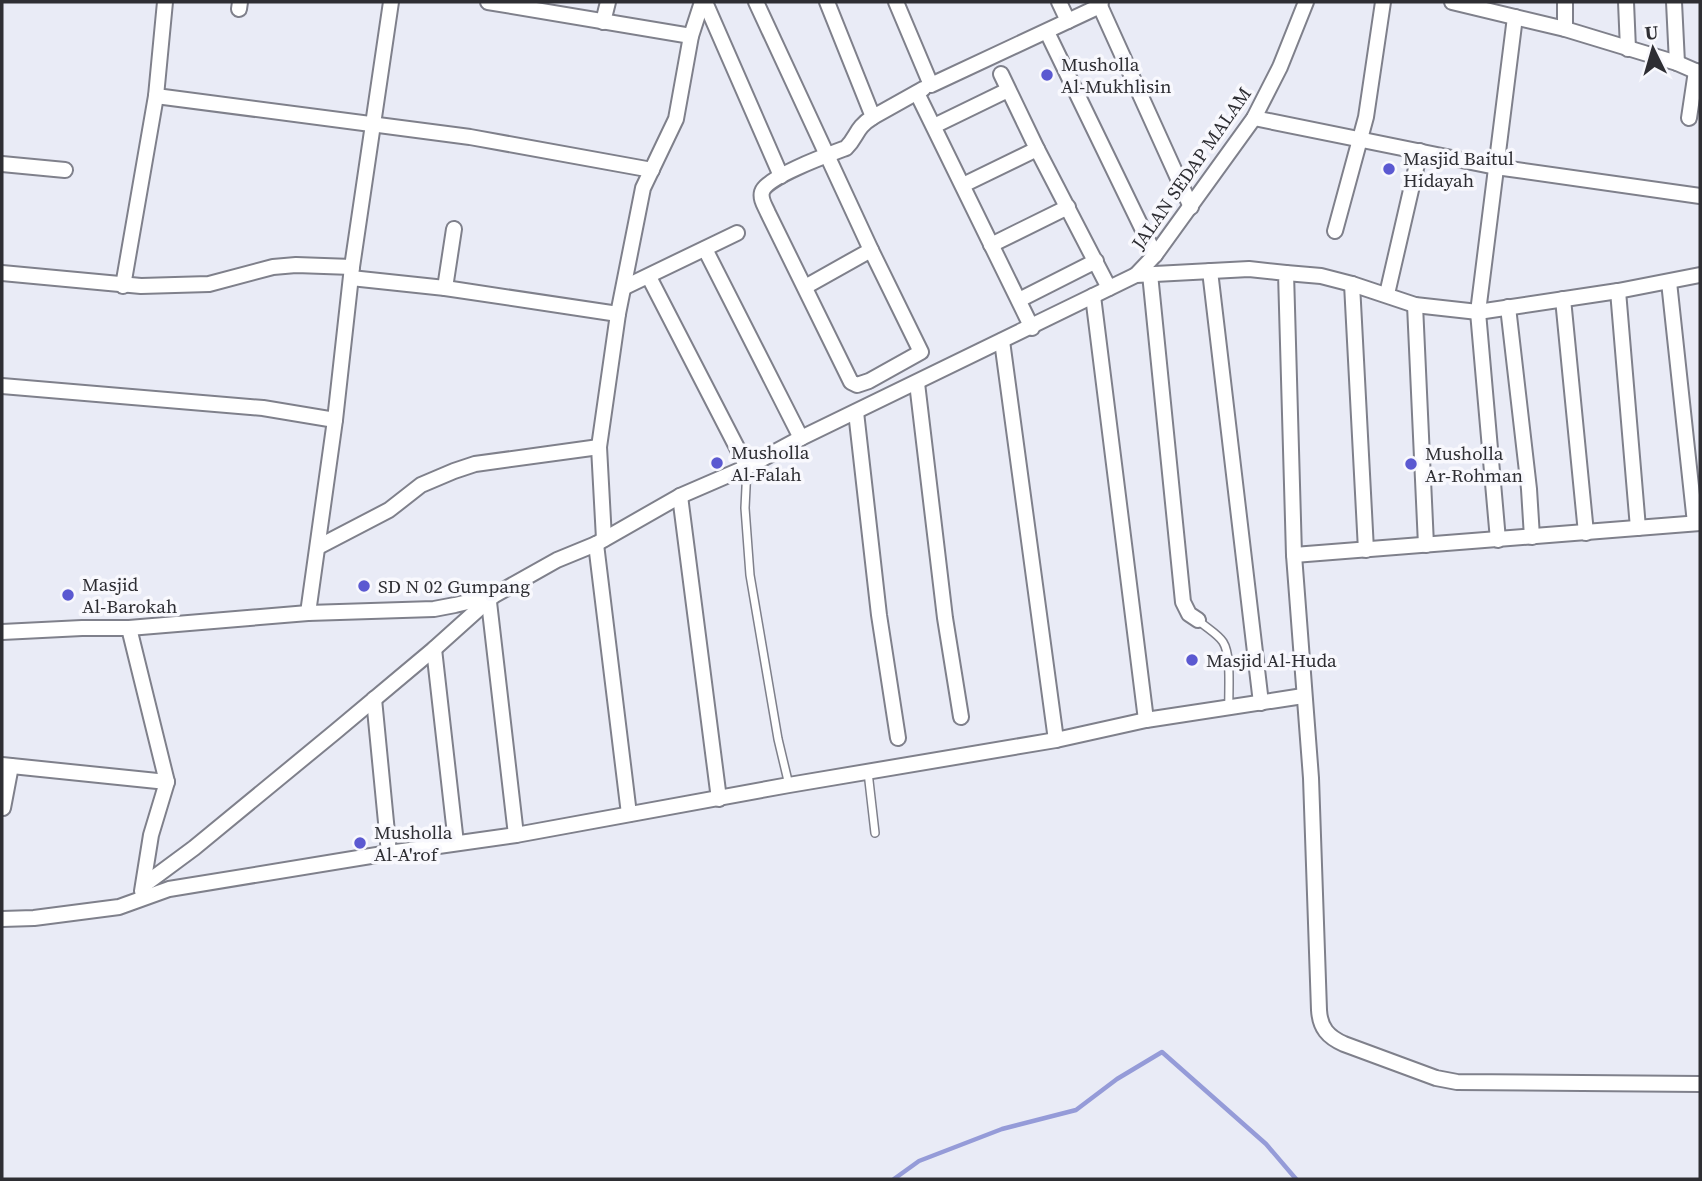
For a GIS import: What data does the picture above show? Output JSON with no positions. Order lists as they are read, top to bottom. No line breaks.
{"streets":{"street":["JALAN SEDAP MALAM"]},"places":["Musholla Al-Mukhlisin","Masjid Baitul Hidayah","Musholla Al-Falah","Musholla Ar-Rohman","SD N 02 Gumpang","Masjid Al-Barokah","Masjid Al-Huda","Musholla Al-A'rof"],"north":"top"}
